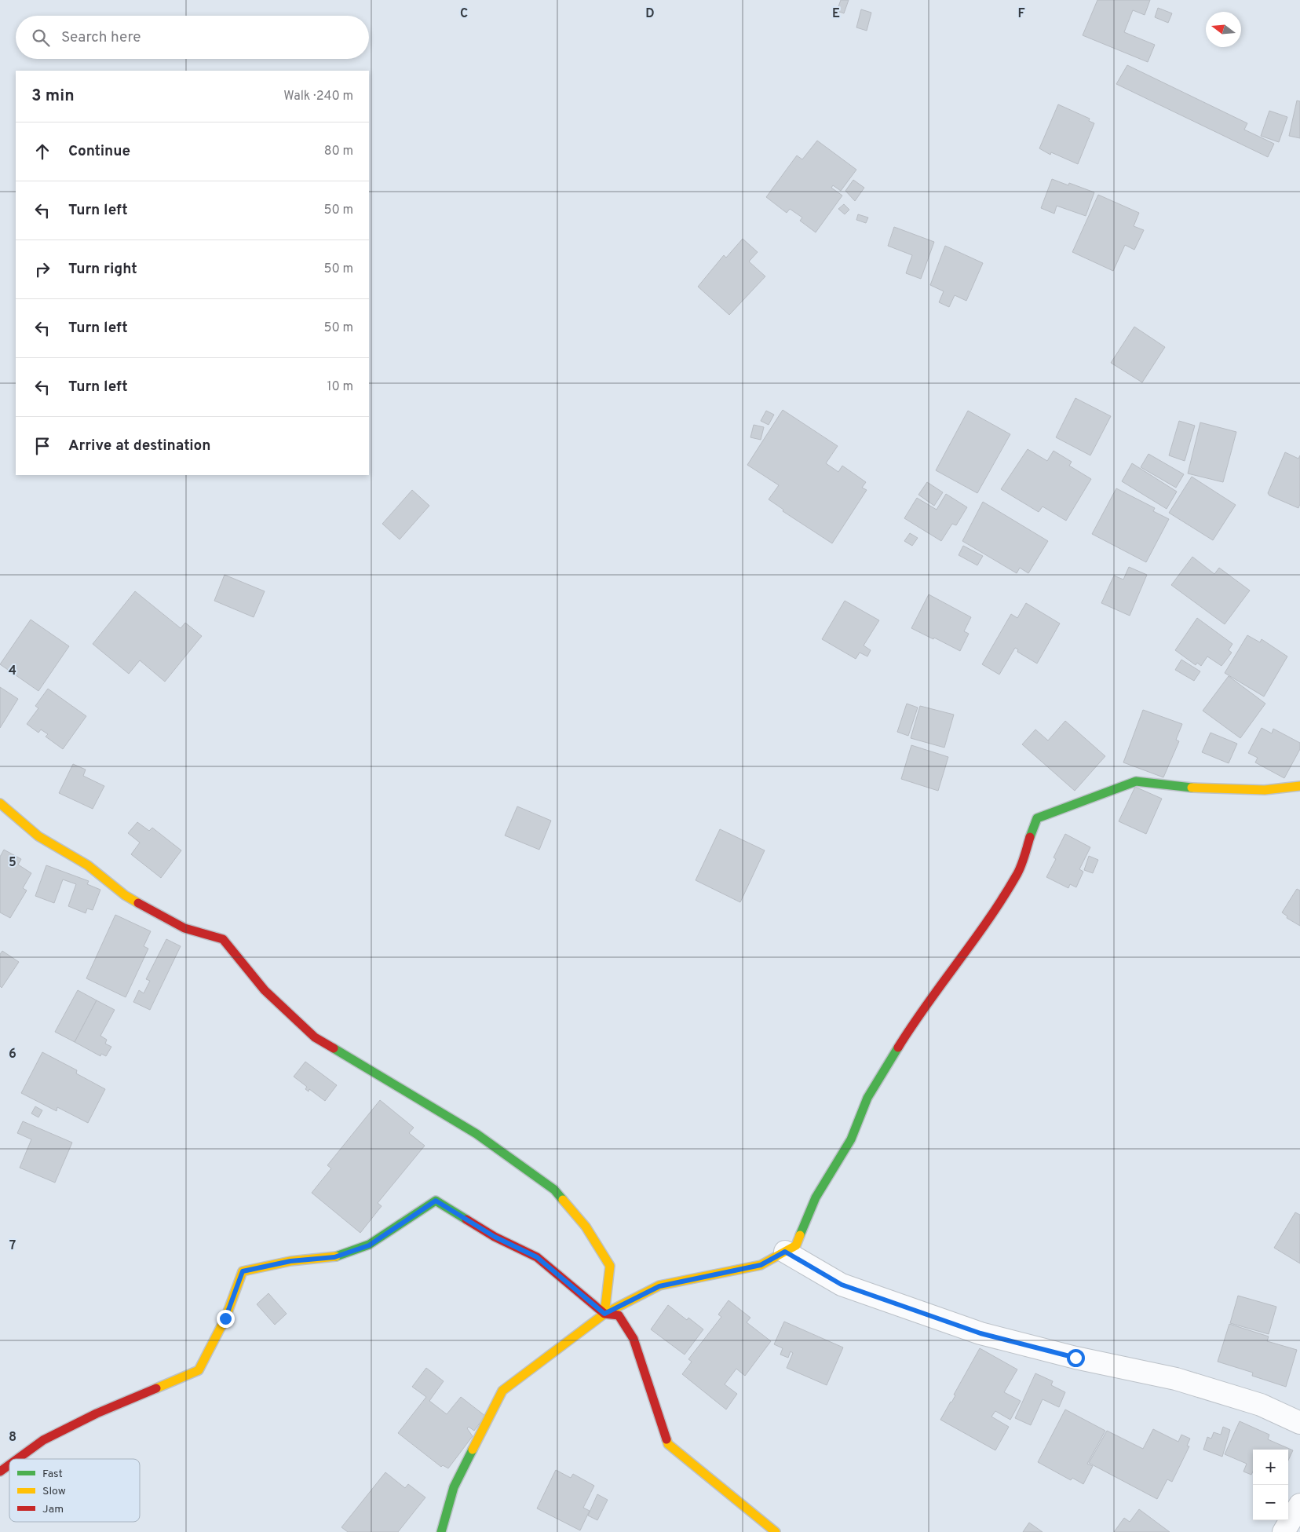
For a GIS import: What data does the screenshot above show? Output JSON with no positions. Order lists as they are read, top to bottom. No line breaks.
{"legend":["Fast","Slow","Jam"],"north":"left","page":{"search":"Search here","heading":["3 min","Walk · 240 m"],"list":[["Continue","80 m"],["Turn left","50 m"],["Turn right","50 m"],["Turn left","50 m"],["Turn left","10 m"],"Arrive at destination"],"map_buttons":["+","−"]},"grid":{"columns":["C","D","E","F"],"rows":["4","5","6","7","8"]}}
